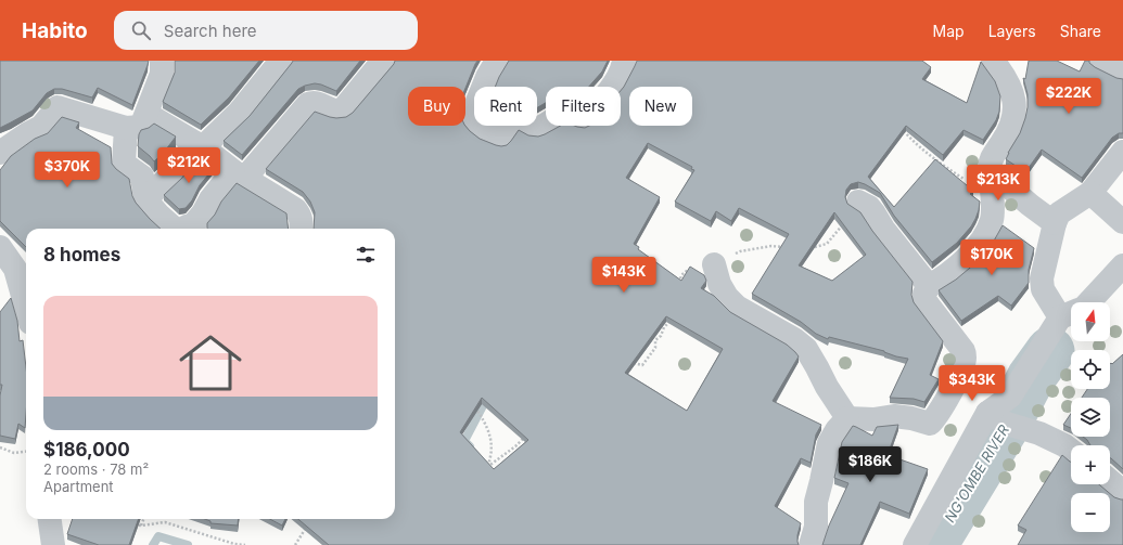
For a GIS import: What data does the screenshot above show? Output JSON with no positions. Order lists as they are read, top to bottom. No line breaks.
{"water":["NG'OMBE RIVER"],"north":"top","page":{"header":"Habito","search":"Search here","nav":["Map","Layers","Share"],"price":["$222K","$212K","$370K","$213K","$170K","$143K","$343K","$186K"],"chip":["Buy","Rent","Filters","New"],"heading":"8 homes","list":[{"name":"$186,000","note":"2 rooms · 78 m² · Apartment"}],"map_buttons":["+","−"]}}
